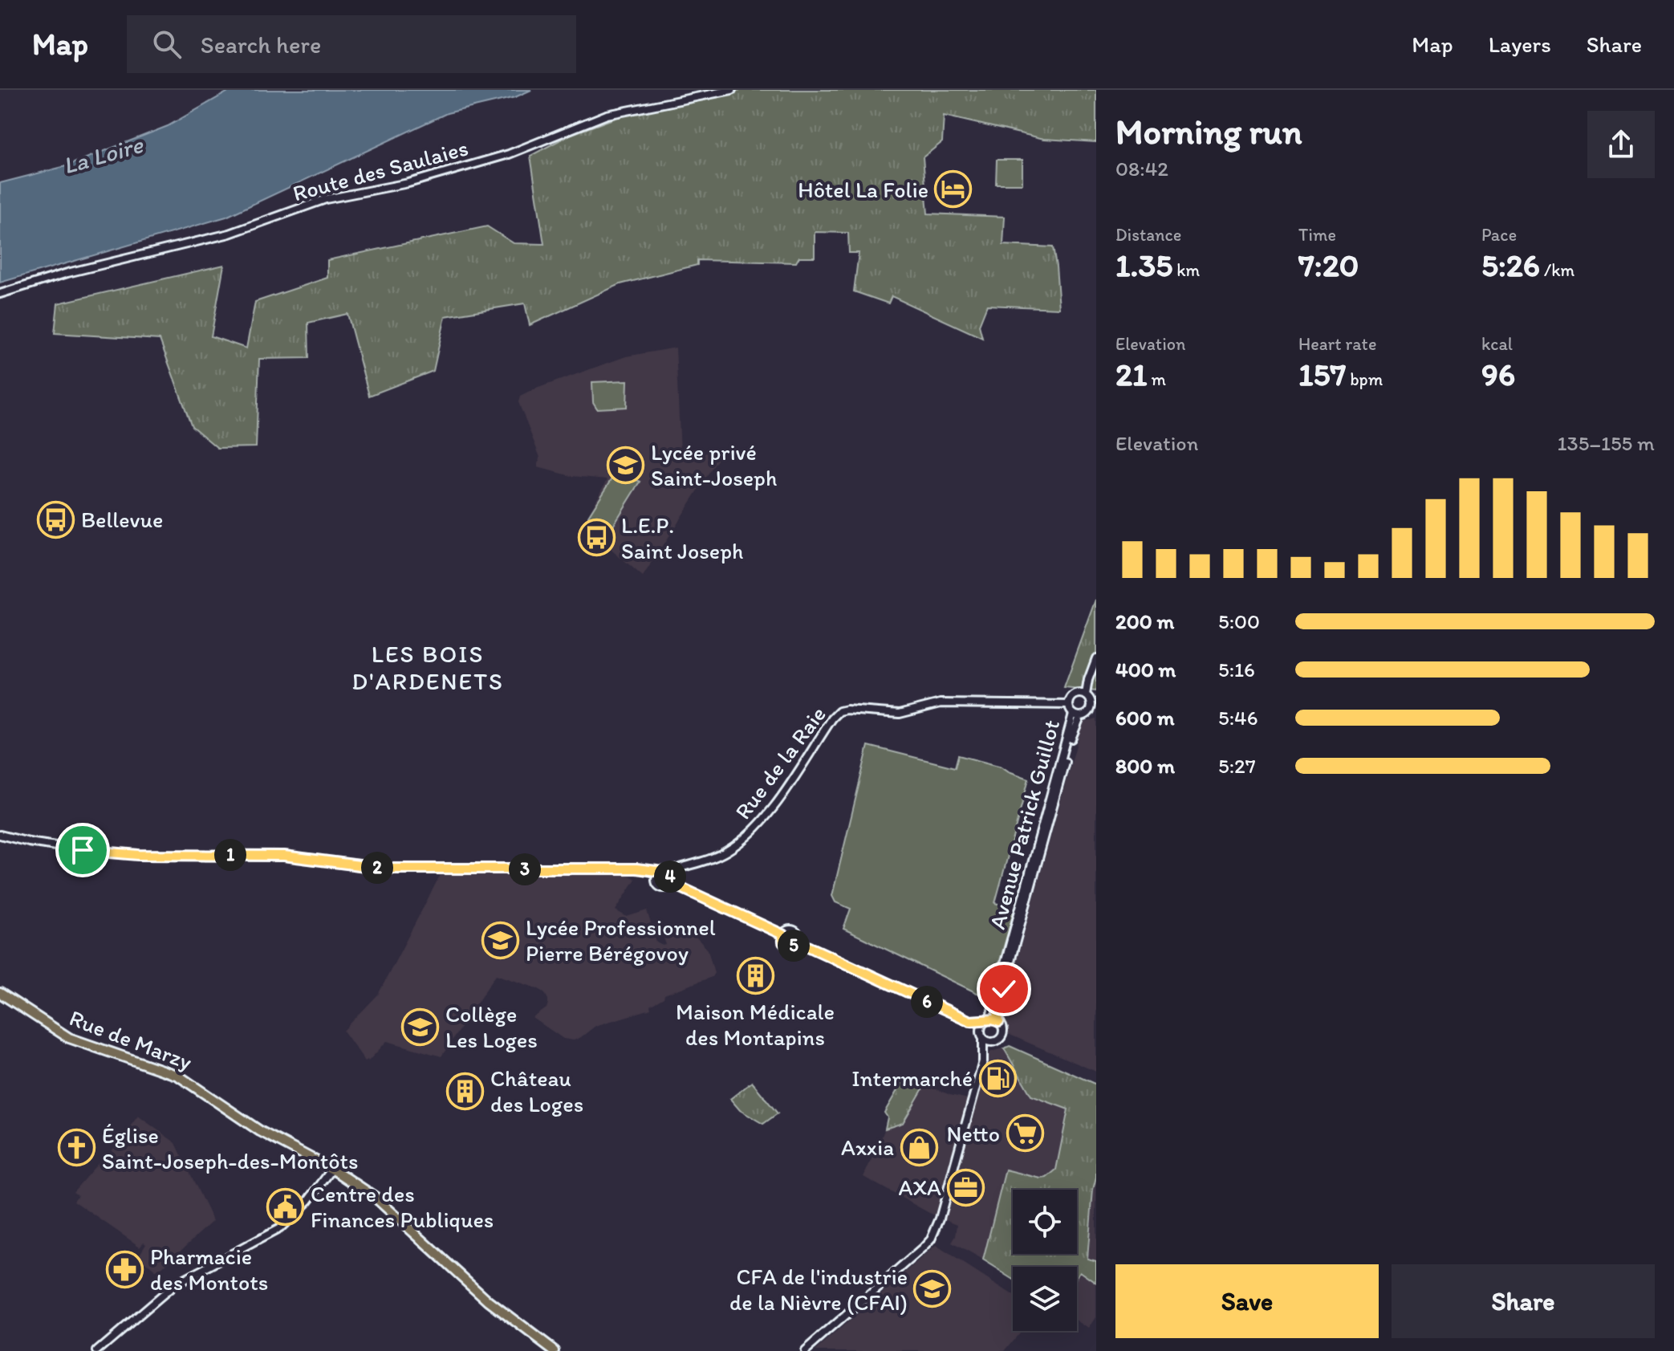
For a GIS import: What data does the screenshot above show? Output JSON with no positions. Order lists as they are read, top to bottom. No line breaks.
{"streets":{"main road":["Rue de Marzy"],"street":["Route des Saulaies","Rue de la Raie","Avenue Patrick Guillot"]},"crossings":[["Rue de la Raie","Avenue Patrick Guillot"]],"districts":["LES BOIS D'ARDENETS"],"water":["La Loire"],"places":{"hotel":["Hôtel La Folie"],"school or university":["Lycée privé Saint-Joseph","Lycée Professionnel Pierre Bérégovoy","Collège Les Loges","CFA de l'industrie de la Nièvre (CFAI)"],"bus stop":["Bellevue","L.E.P. Saint Joseph"],"building":["Maison Médicale des Montapins","Château des Loges"],"fuel station":["Intermarché"],"supermarket":["Netto"],"shop":["Axxia"],"church":["Église Saint-Joseph-des-Montôts"],"office":["AXA"],"public building":["Centre des Finances Publiques"],"pharmacy":["Pharmacie des Montots"]},"page":{"header":"Map","search":"Search here","nav":["Map","Layers","Share"],"heading":["Morning run","08:42"],"stats":[["Distance","1.35 km"],["Time","7:20"],["Pace","5:26 /km"],["Elevation","21 m"],["Heart rate","157 bpm"],["kcal","96"]],"chart":["Elevation","135–155 m"],"list":[{"name":"200 m","note":"5:00"},{"name":"400 m","note":"5:16"},{"name":"600 m","note":"5:46"},{"name":"800 m","note":"5:27"}],"pins":["1","2","3","4","5","6"],"buttons":["Save","Share"]}}
